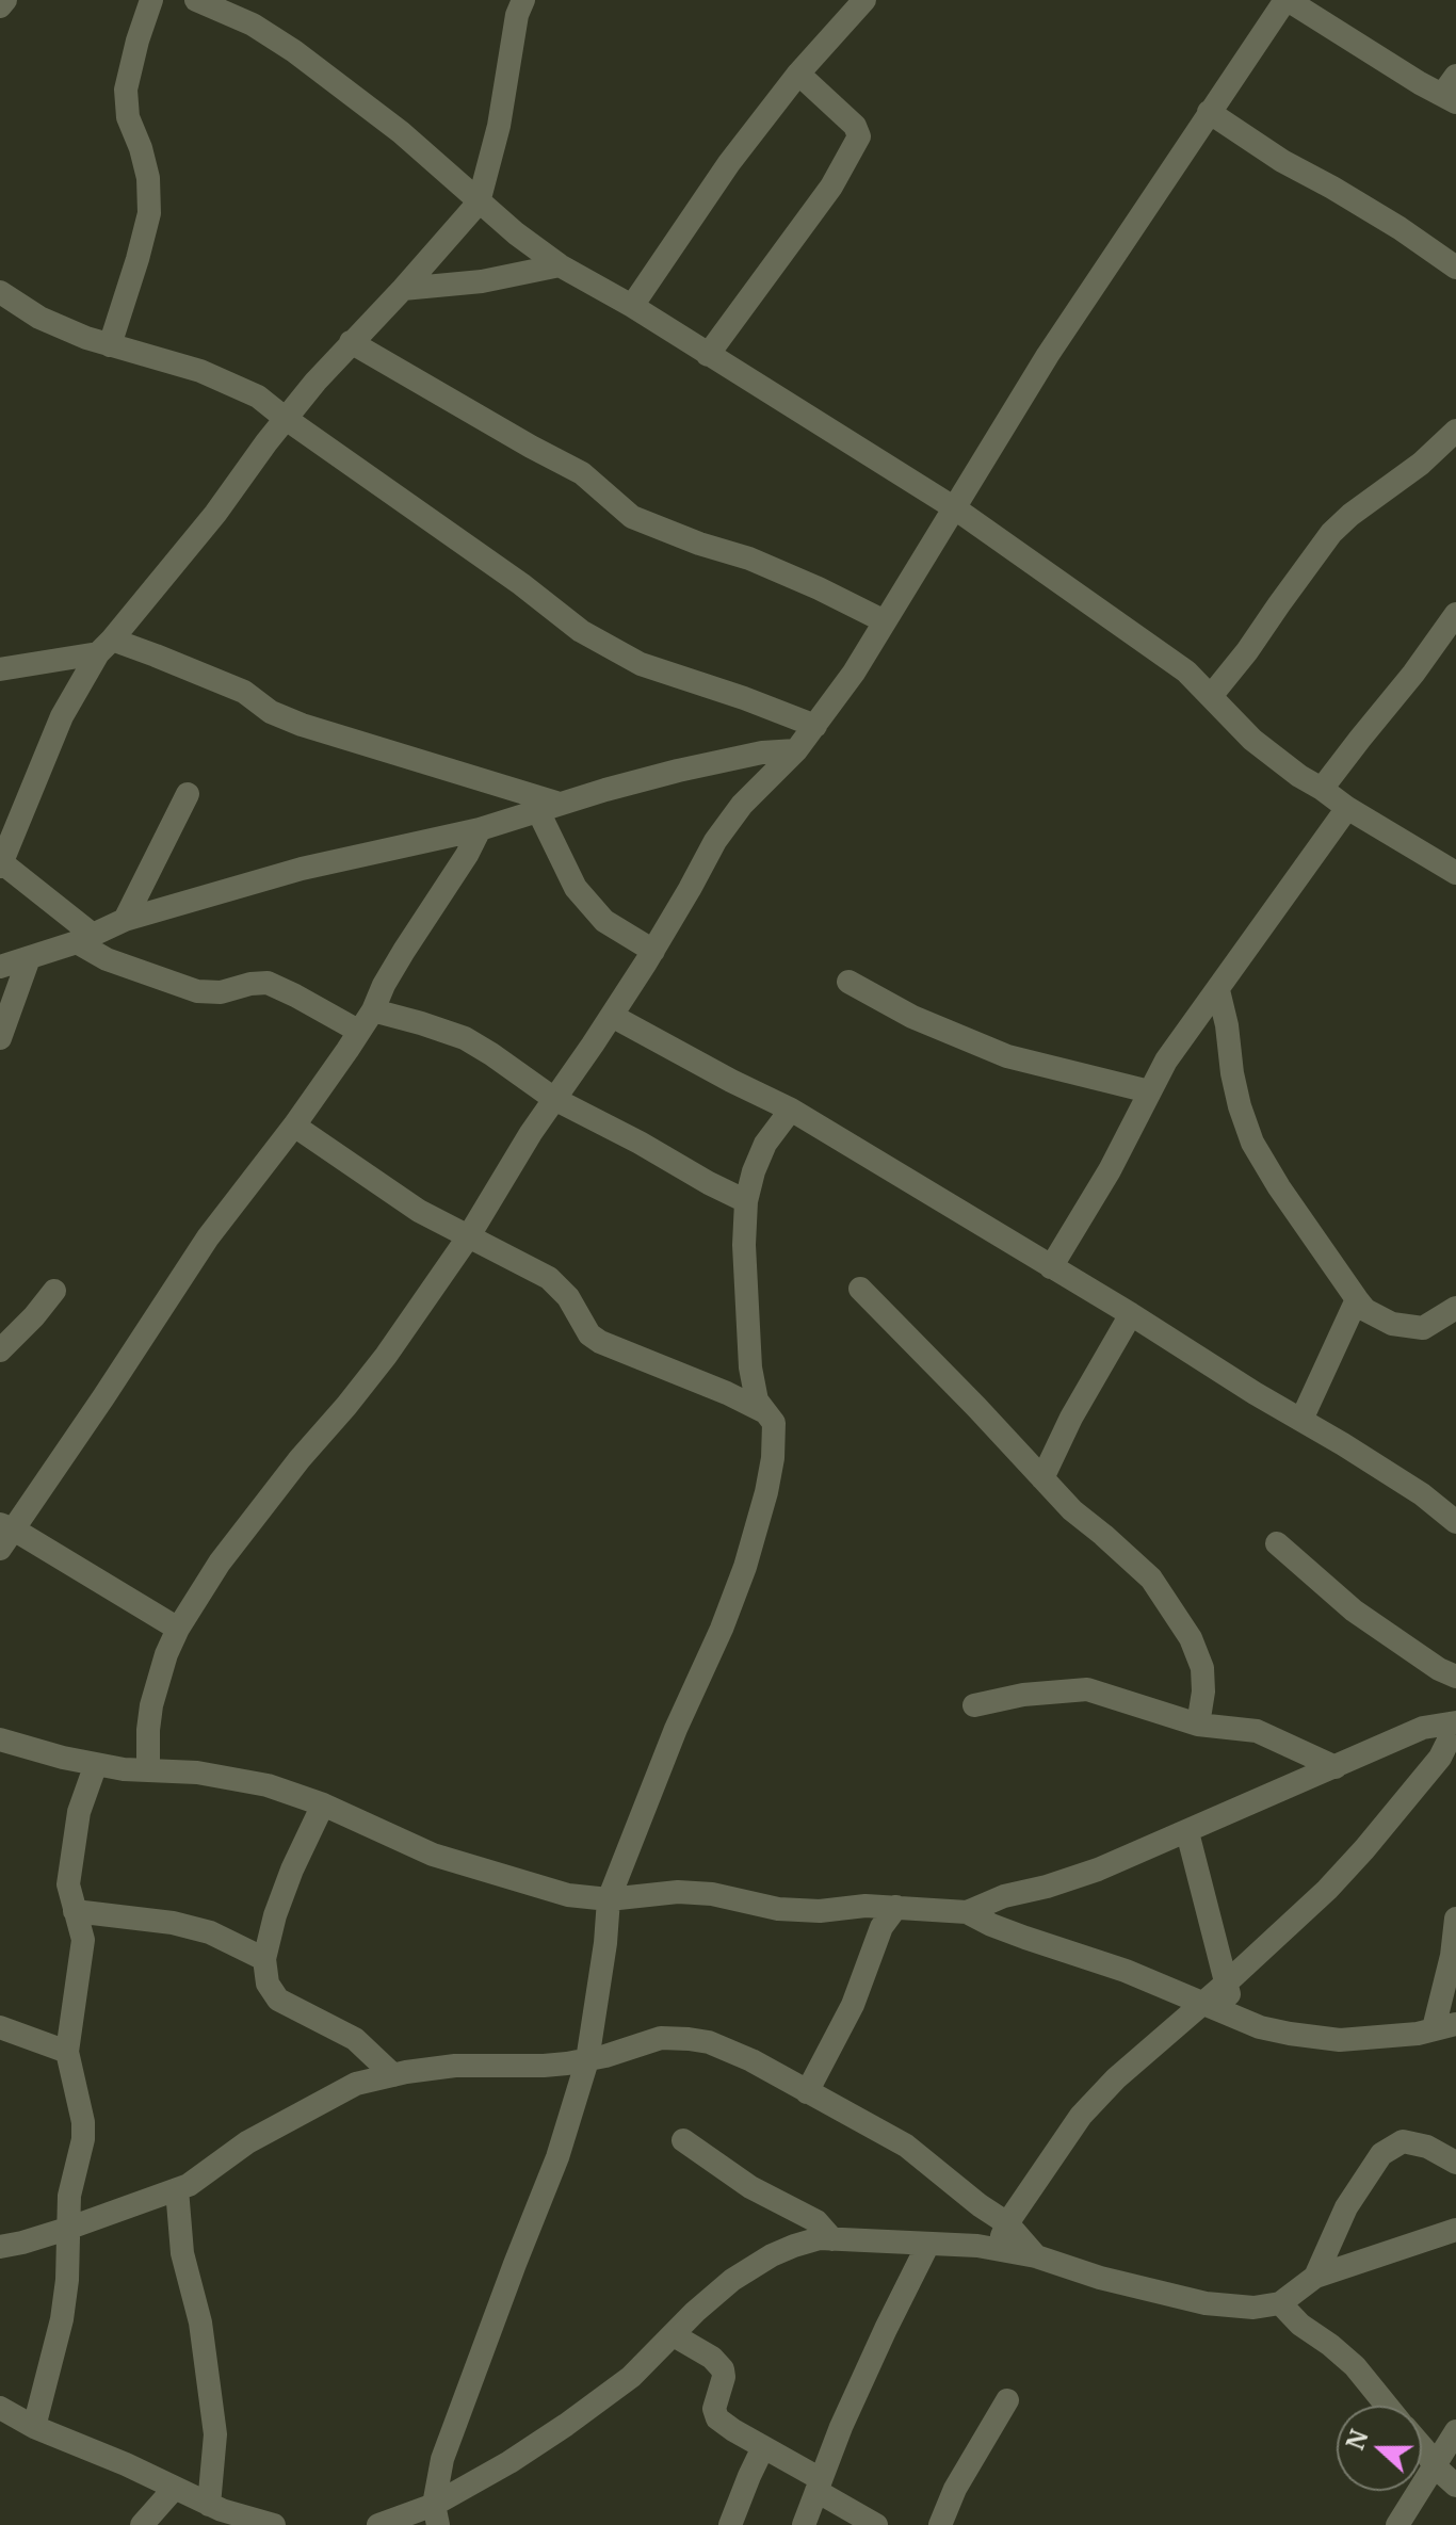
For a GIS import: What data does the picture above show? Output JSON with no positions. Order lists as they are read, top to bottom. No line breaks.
{"north":"left"}
